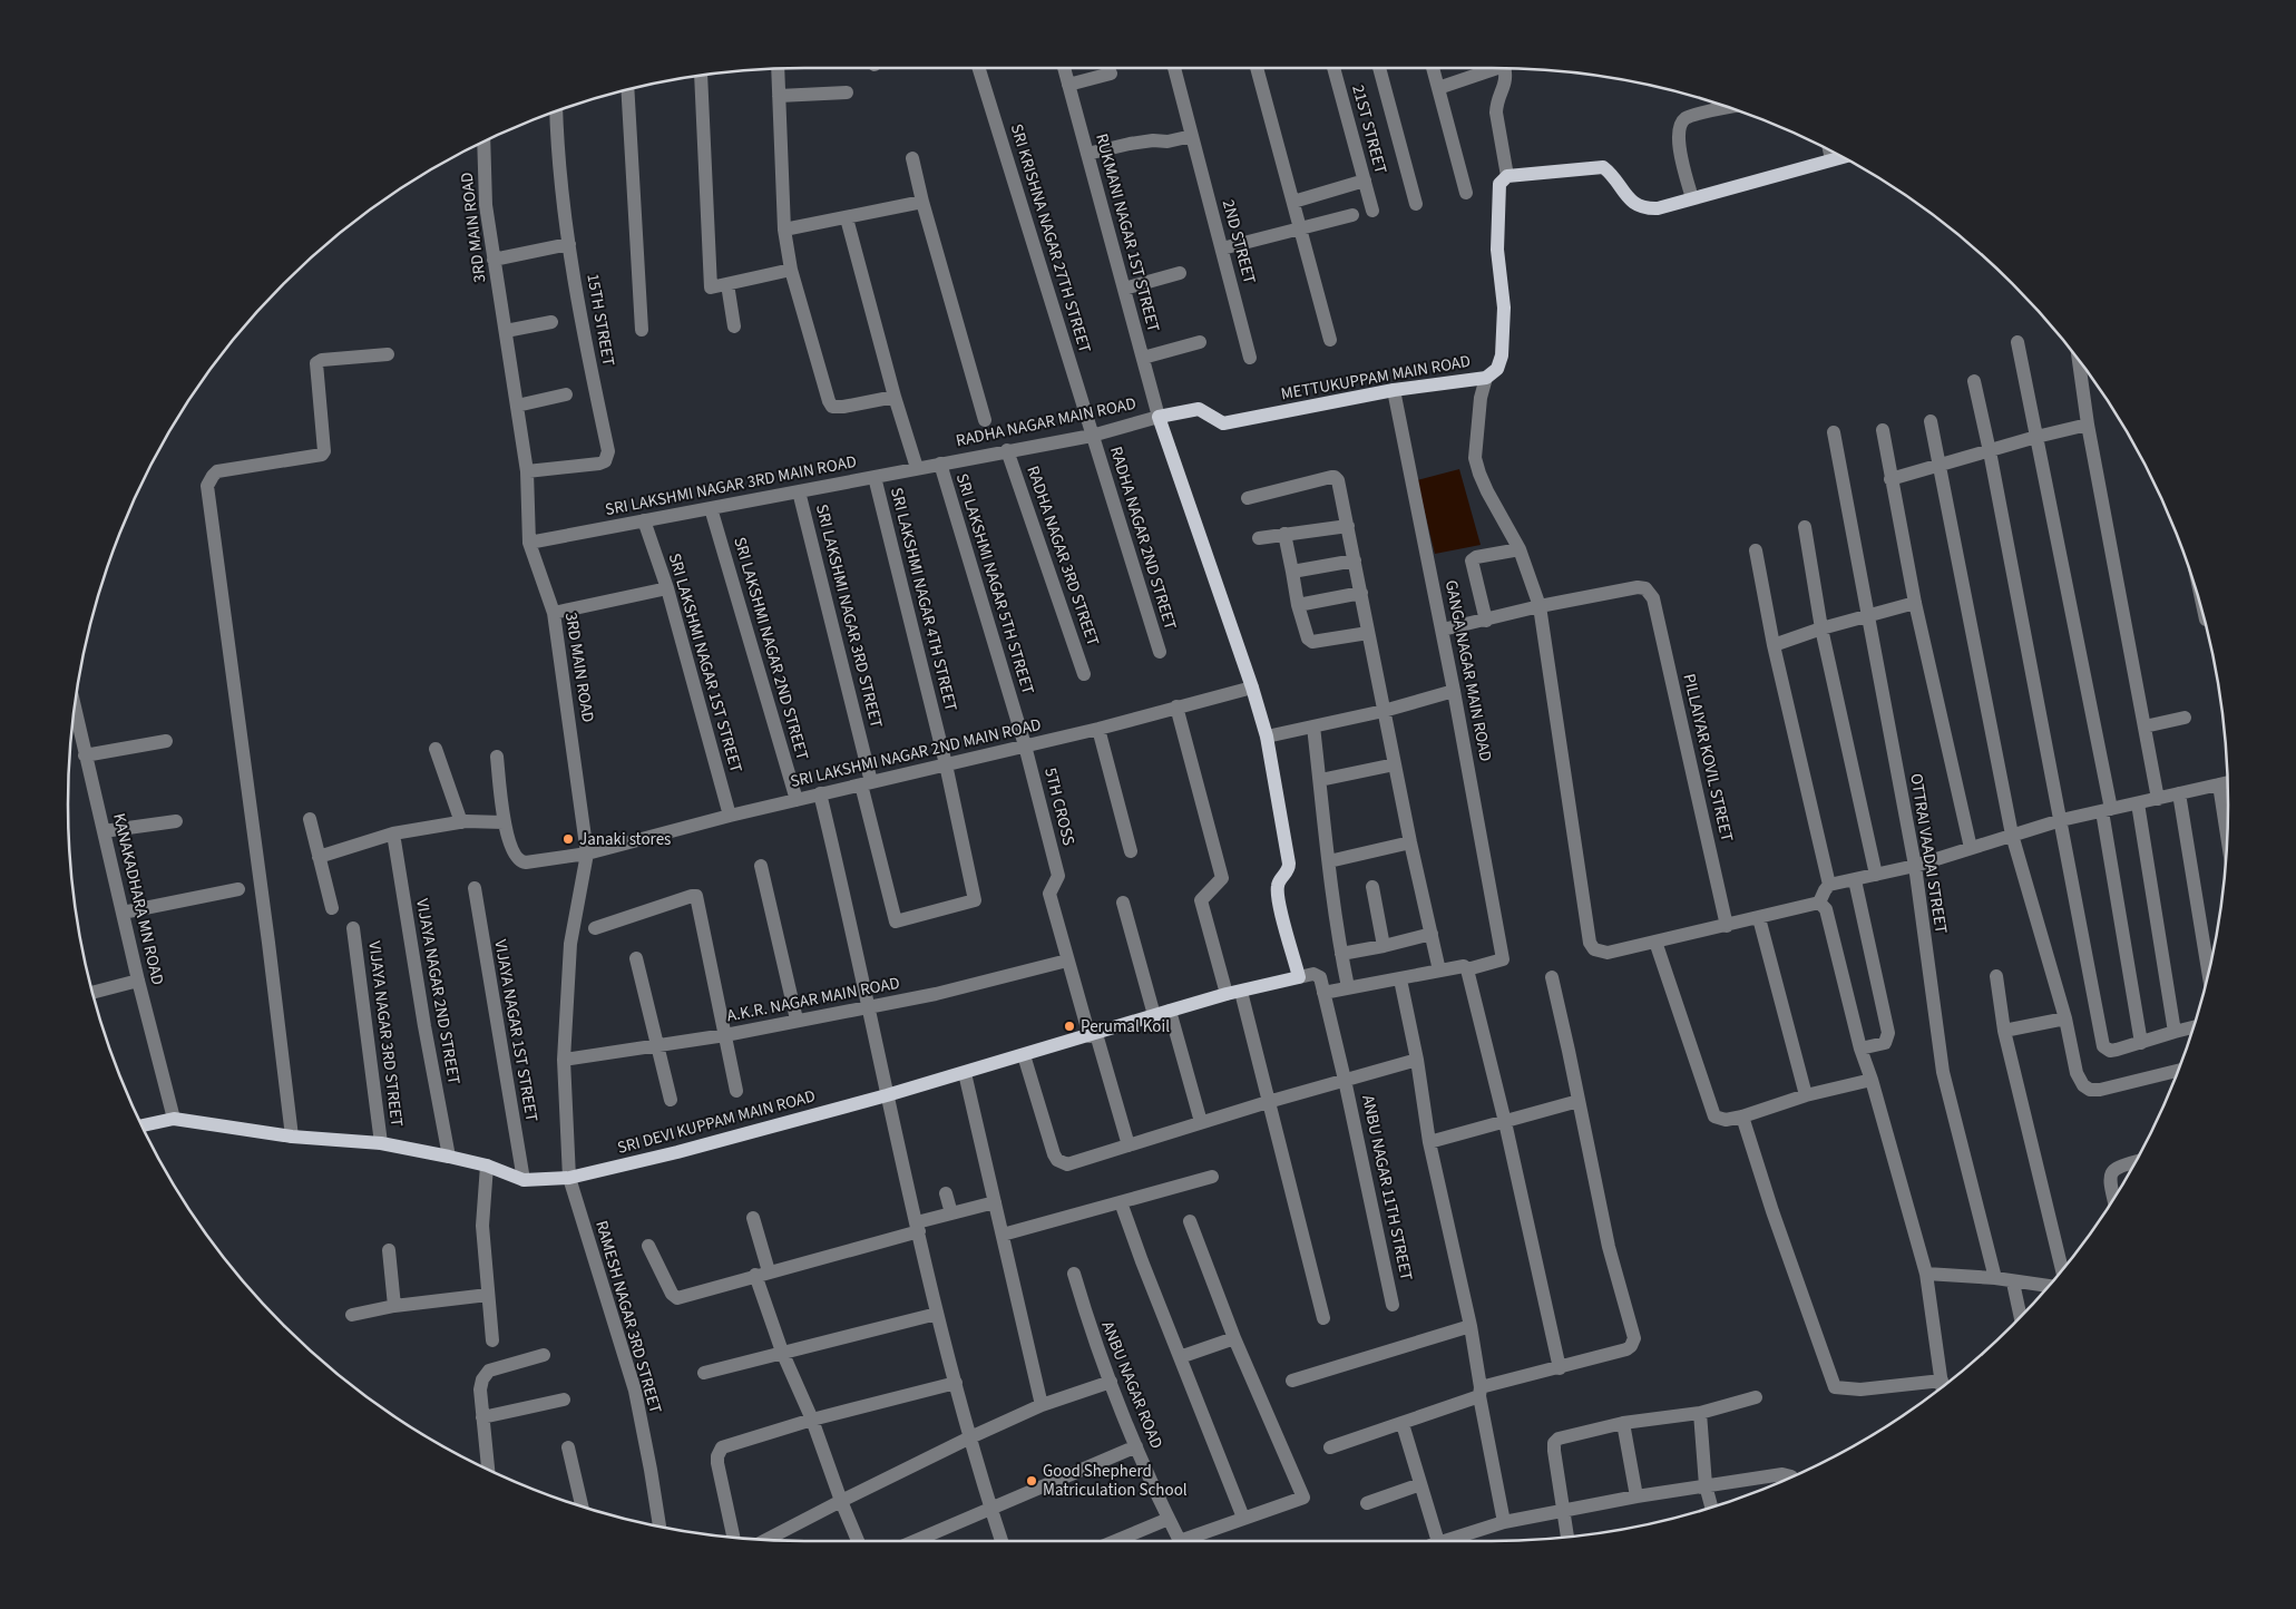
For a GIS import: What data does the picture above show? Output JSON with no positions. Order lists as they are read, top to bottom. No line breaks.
{"streets":{"main road":["METTUKUPPAM MAIN ROAD","SRI DEVI KUPPAM MAIN ROAD"],"street":["21ST STREET","3RD MAIN ROAD","RUKMANI NAGAR 1ST STREET","SRI KRISHNA NAGAR 27TH STREET","2ND STREET","15TH STREET","RADHA NAGAR MAIN ROAD","SRI LAKSHMI NAGAR 3RD MAIN ROAD","RADHA NAGAR 2ND STREET","RADHA NAGAR 3RD STREET","SRI LAKSHMI NAGAR 5TH STREET","SRI LAKSHMI NAGAR 4TH STREET","SRI LAKSHMI NAGAR 3RD STREET","SRI LAKSHMI NAGAR 2ND STREET","SRI LAKSHMI NAGAR 1ST STREET","GANGA NAGAR MAIN ROAD","SRI LAKSHMI NAGAR 2ND MAIN ROAD","PILLAIYAR KOVIL STREET","5TH CROSS","OTTRAI VAADAI STREET","KANAKADHARA MN ROAD","VIJAYA NAGAR 2ND STREET","A.K.R. NAGAR MAIN ROAD","VIJAYA NAGAR 1ST STREET","VIJAYA NAGAR 3RD STREET","ANBU NAGAR 11TH STREET","RAMESH NAGAR 3RD STREET","ANBU NAGAR ROAD"]},"crossings":[["3RD MAIN ROAD","15TH STREET"],["3RD MAIN ROAD","SRI LAKSHMI NAGAR 3RD MAIN ROAD"],["3RD MAIN ROAD","SRI LAKSHMI NAGAR 2ND MAIN ROAD"],["3RD MAIN ROAD","A.K.R. NAGAR MAIN ROAD"],["3RD MAIN ROAD","SRI DEVI KUPPAM MAIN ROAD"],["3RD MAIN ROAD","RAMESH NAGAR 3RD STREET"],["RUKMANI NAGAR 1ST STREET","METTUKUPPAM MAIN ROAD"],["RUKMANI NAGAR 1ST STREET","RADHA NAGAR MAIN ROAD"],["SRI KRISHNA NAGAR 27TH STREET","RADHA NAGAR MAIN ROAD"],["SRI KRISHNA NAGAR 27TH STREET","RADHA NAGAR 2ND STREET"],["METTUKUPPAM MAIN ROAD","RADHA NAGAR MAIN ROAD"],["METTUKUPPAM MAIN ROAD","GANGA NAGAR MAIN ROAD"],["RADHA NAGAR MAIN ROAD","SRI LAKSHMI NAGAR 3RD MAIN ROAD"],["RADHA NAGAR MAIN ROAD","RADHA NAGAR 2ND STREET"],["RADHA NAGAR MAIN ROAD","RADHA NAGAR 3RD STREET"],["RADHA NAGAR MAIN ROAD","SRI LAKSHMI NAGAR 5TH STREET"],["SRI LAKSHMI NAGAR 3RD MAIN ROAD","SRI LAKSHMI NAGAR 5TH STREET"],["SRI LAKSHMI NAGAR 3RD MAIN ROAD","SRI LAKSHMI NAGAR 4TH STREET"],["SRI LAKSHMI NAGAR 3RD MAIN ROAD","SRI LAKSHMI NAGAR 3RD STREET"],["SRI LAKSHMI NAGAR 3RD MAIN ROAD","SRI LAKSHMI NAGAR 2ND STREET"],["SRI LAKSHMI NAGAR 3RD MAIN ROAD","SRI LAKSHMI NAGAR 1ST STREET"],["SRI LAKSHMI NAGAR 5TH STREET","SRI LAKSHMI NAGAR 2ND MAIN ROAD"],["SRI LAKSHMI NAGAR 5TH STREET","5TH CROSS"],["SRI LAKSHMI NAGAR 4TH STREET","SRI LAKSHMI NAGAR 3RD STREET"],["SRI LAKSHMI NAGAR 4TH STREET","SRI LAKSHMI NAGAR 2ND MAIN ROAD"],["SRI LAKSHMI NAGAR 3RD STREET","SRI LAKSHMI NAGAR 2ND MAIN ROAD"],["SRI LAKSHMI NAGAR 2ND STREET","SRI LAKSHMI NAGAR 2ND MAIN ROAD"],["SRI LAKSHMI NAGAR 1ST STREET","SRI LAKSHMI NAGAR 2ND MAIN ROAD"],["SRI LAKSHMI NAGAR 2ND MAIN ROAD","5TH CROSS"],["5TH CROSS","A.K.R. NAGAR MAIN ROAD"],["KANAKADHARA MN ROAD","SRI DEVI KUPPAM MAIN ROAD"],["VIJAYA NAGAR 2ND STREET","SRI DEVI KUPPAM MAIN ROAD"],["VIJAYA NAGAR 1ST STREET","SRI DEVI KUPPAM MAIN ROAD"],["VIJAYA NAGAR 3RD STREET","SRI DEVI KUPPAM MAIN ROAD"],["SRI DEVI KUPPAM MAIN ROAD","RAMESH NAGAR 3RD STREET"]],"places":["Janaki stores","Perumal Koil","Good Shepherd Matriculation School"]}
